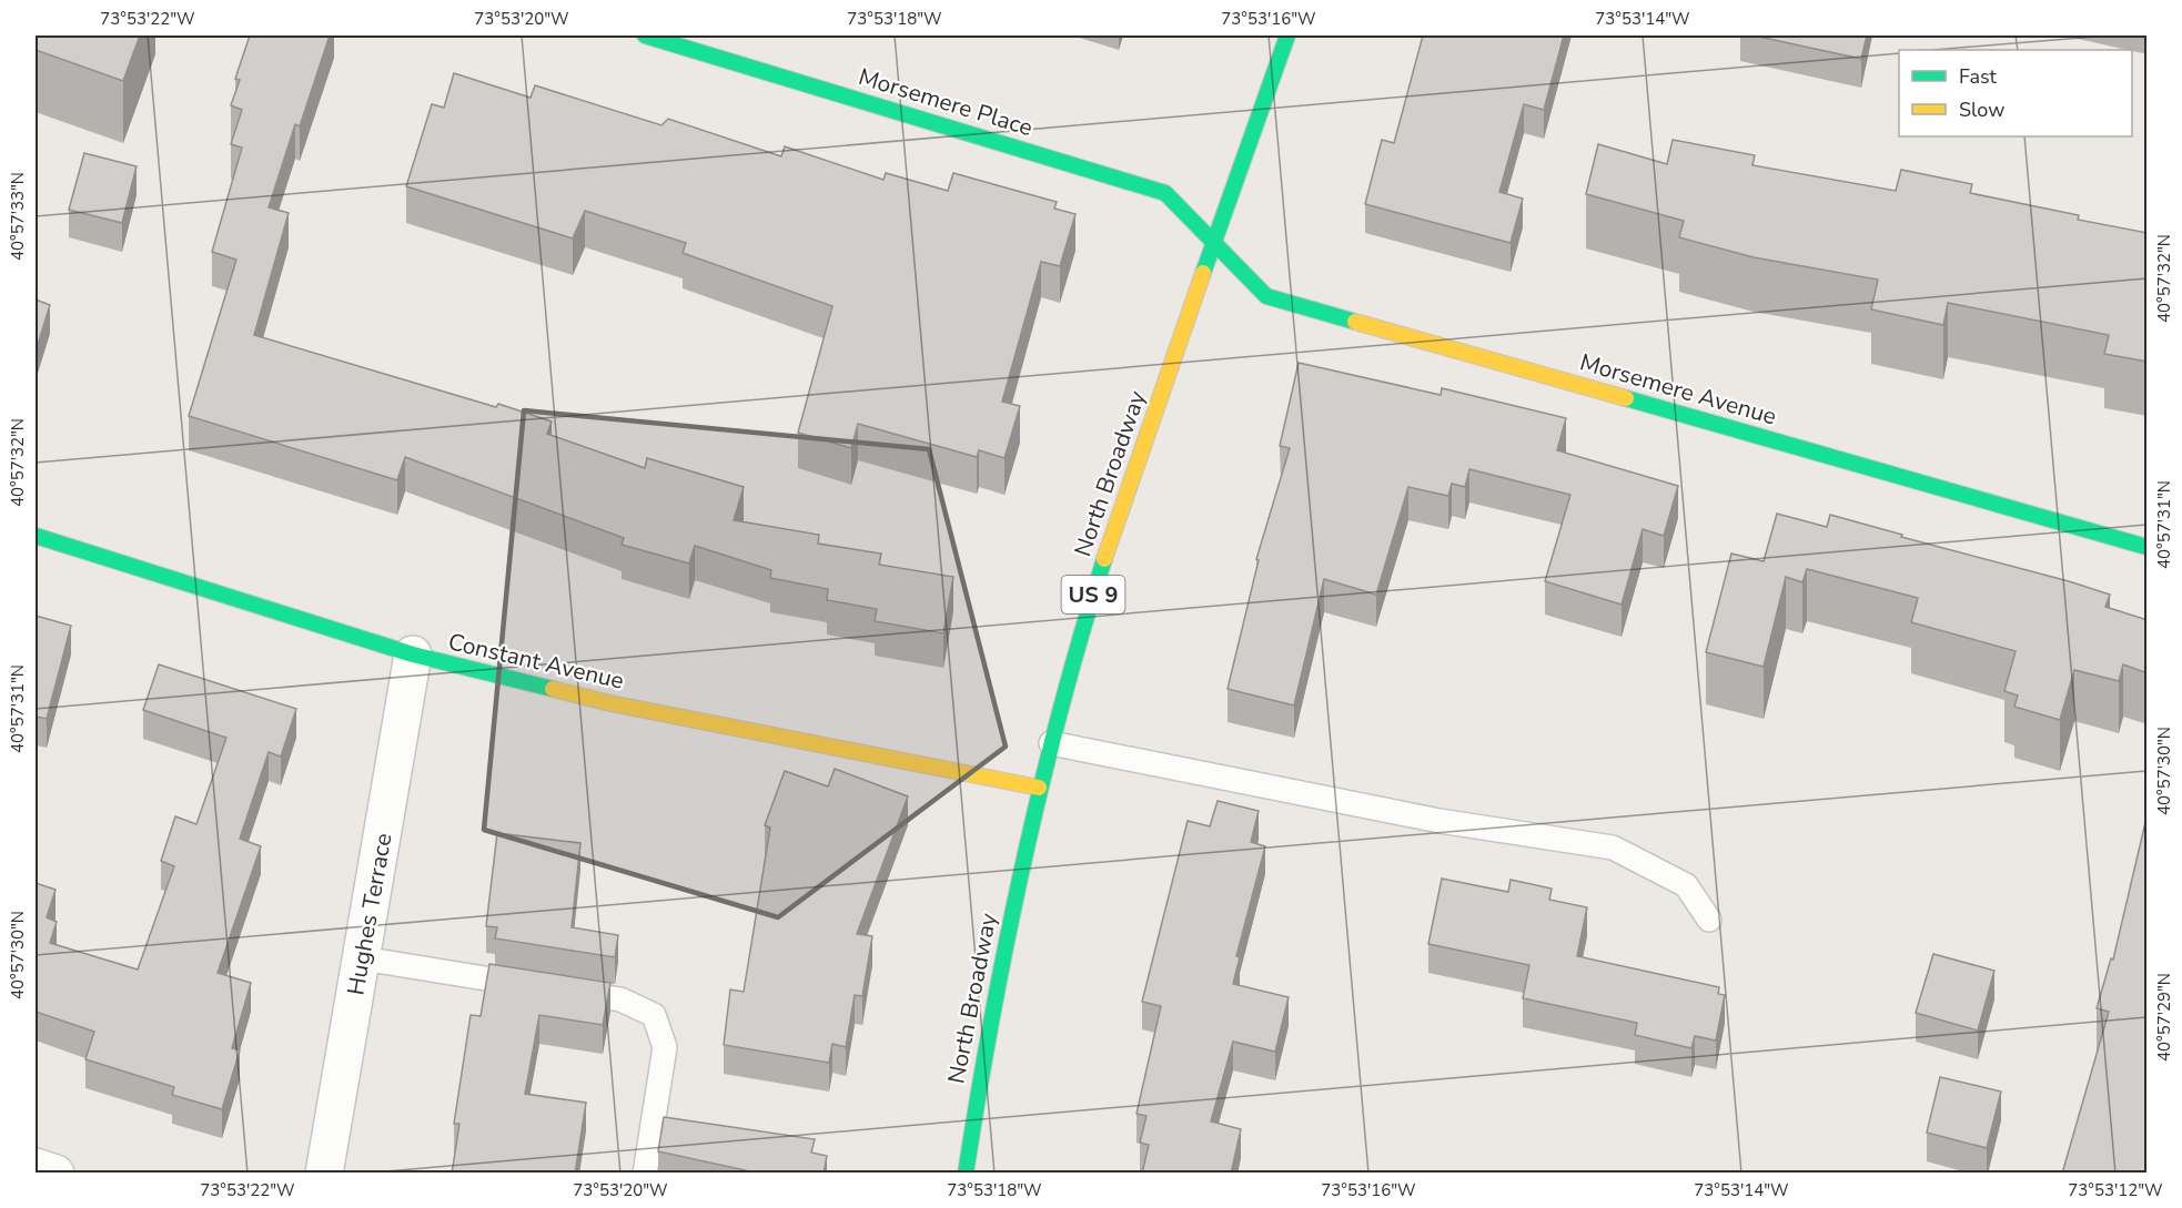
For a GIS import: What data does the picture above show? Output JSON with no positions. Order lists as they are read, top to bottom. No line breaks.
{"streets":{"street":["Morsemere Place","Morsemere Avenue","North Broadway","US 9","Constant Avenue","Hughes Terrace"]},"crossings":[["Morsemere Place","Morsemere Avenue"],["Morsemere Place","North Broadway"],["Morsemere Avenue","North Broadway"],["North Broadway","Constant Avenue"],["Constant Avenue","Hughes Terrace"]],"legend":["Fast","Slow"],"coordinates":["73°53'22\"W","73°53'20\"W","73°53'18\"W","73°53'16\"W","73°53'14\"W","40°57'33\"N","40°57'32\"N","40°57'31\"N","40°57'30\"N","40°57'29\"N","73°53'12\"W"]}
